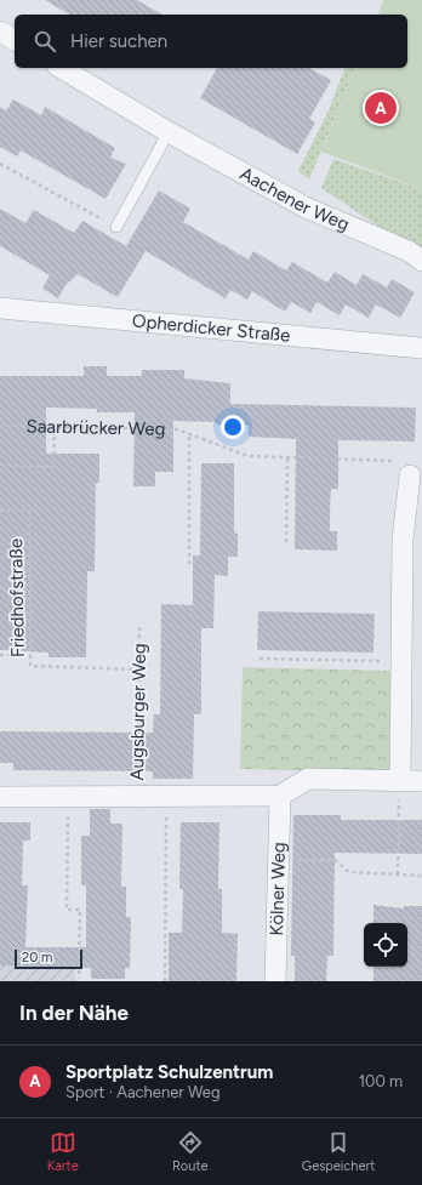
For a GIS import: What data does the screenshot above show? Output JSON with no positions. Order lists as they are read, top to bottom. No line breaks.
{"streets":{"street":["Aachener Weg","Opherdicker Straße","Augsburger Weg","Kölner Weg"],"path":["Saarbrücker Weg","Friedhofstraße"]},"crossings":[["Friedhofstraße","Augsburger Weg"],["Augsburger Weg","Kölner Weg"]],"scale_bar":"20 m","page":{"search":"Hier suchen","pins":"A","scale":"20 m","heading":"In der Nähe","list":[{"mark":"A","name":"Sportplatz Schulzentrum","note":"Sport · Aachener Weg","value":"100 m"}],"nav":["Karte","Route","Gespeichert"]}}
